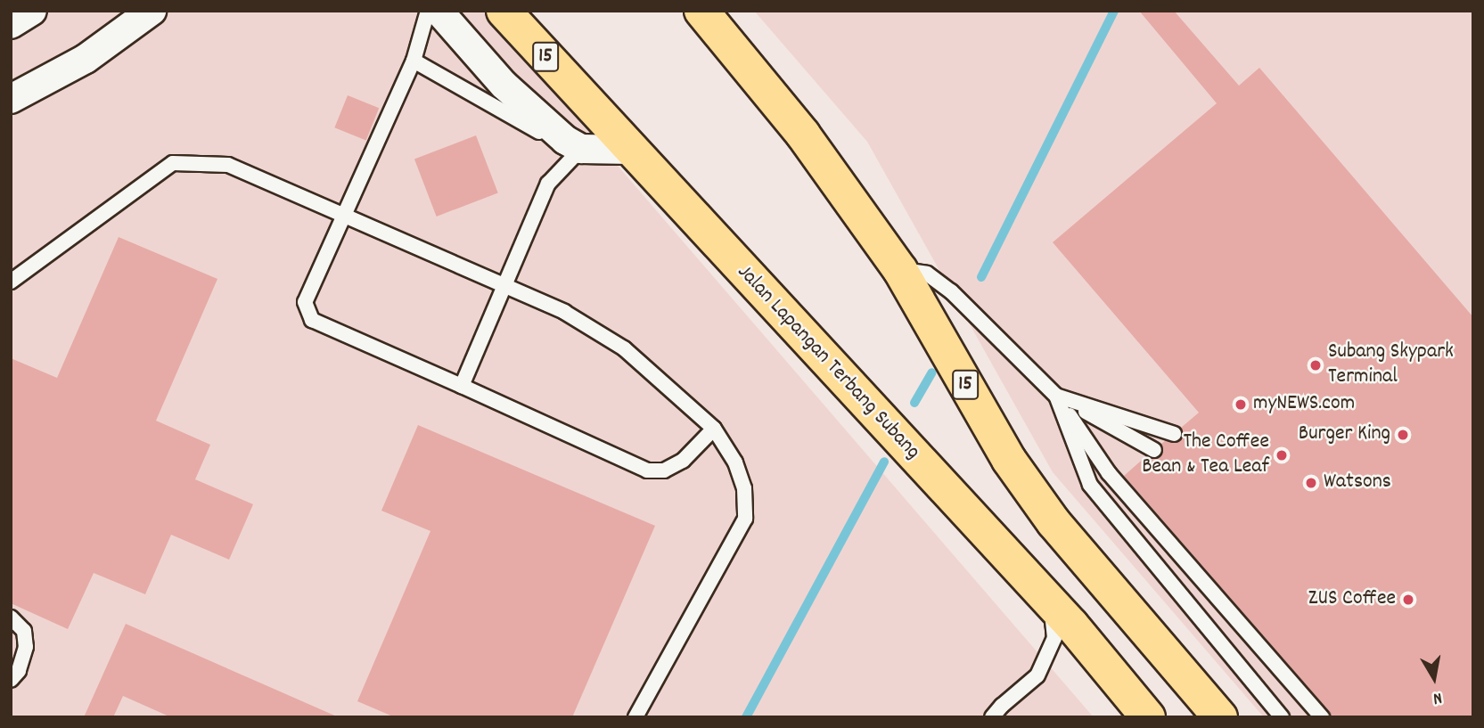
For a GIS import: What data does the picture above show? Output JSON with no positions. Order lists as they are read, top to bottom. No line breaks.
{"streets":{"main road":["15","Jalan Lapangan Terbang Subang"]},"places":["Subang Skypark Terminal","myNEWS.com","Burger King","The Coffee Bean & Tea Leaf","Watsons","ZUS Coffee"],"north":"bottom"}
